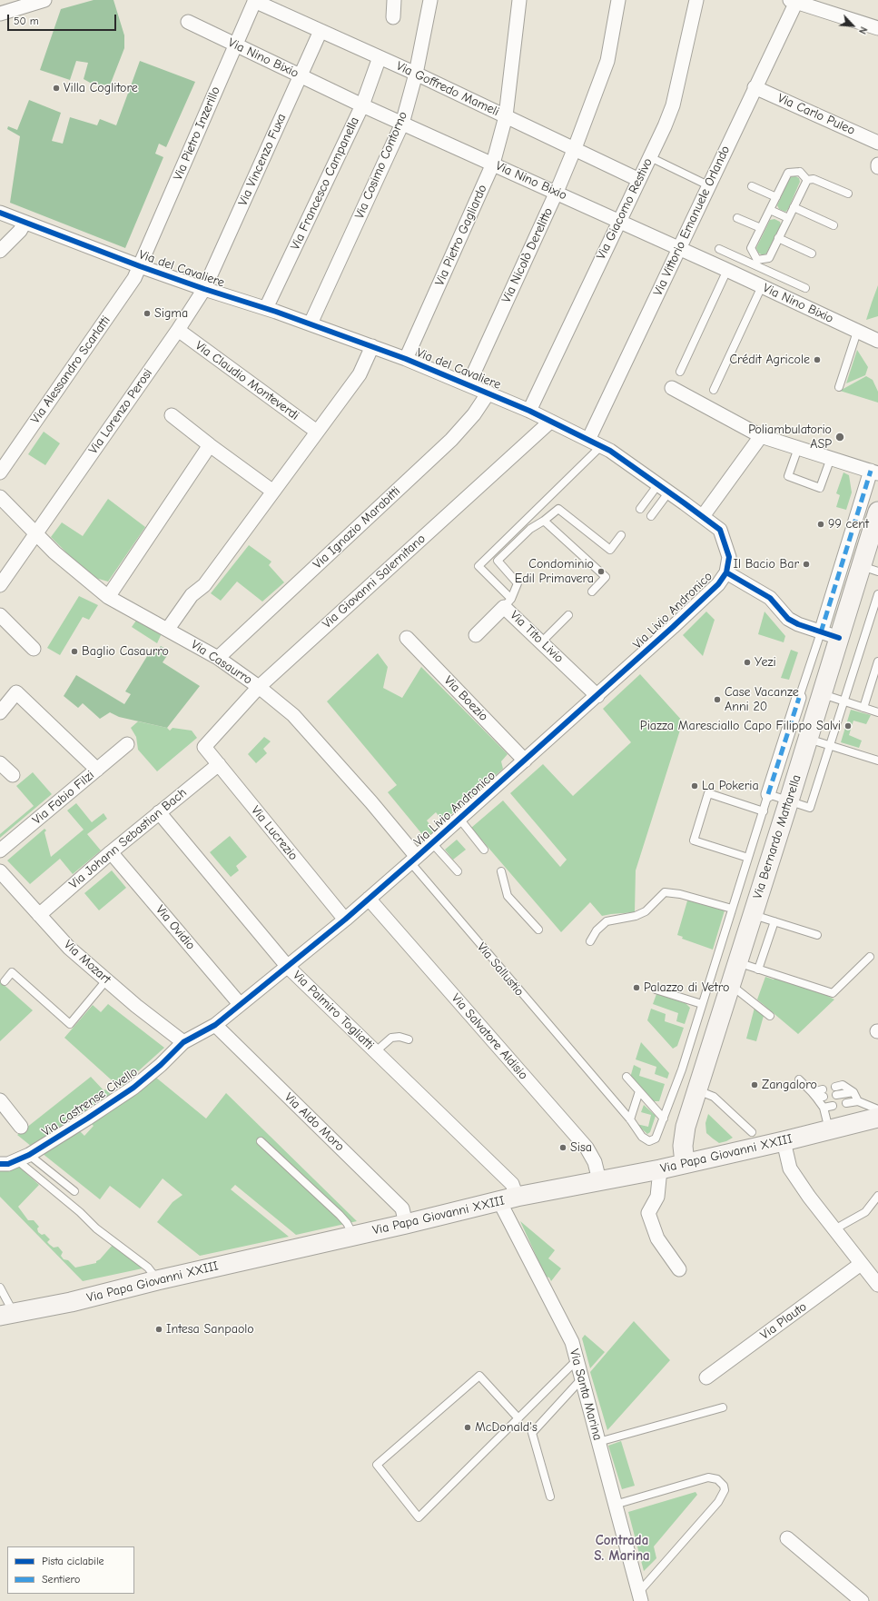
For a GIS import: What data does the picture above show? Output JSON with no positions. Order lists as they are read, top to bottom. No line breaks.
{"streets":{"street":["Via Nino Bixio","Via Goffredo Mameli","Via Carlo Puleo","Via Pietro Inzerillo","Via Vincenzo Fuxa","Via Cosimo Contorno","Via Francesco Campanella","Via Giacomo Restivo","Via Vittorio Emanuele Orlando","Via Pietro Gagliardo","Via Nicolò Derelitto","Via del Cavaliere","Via Alessandro Scarlatti","Via Claudio Monteverdi","Via Lorenzo Perosi","Via Ignazio Marabitti","Via Giovanni Salernitano","Via Livio Andronico","Via Tito Livio","Via Casaurro","Via Boezio","Via Fabio Filzi","Via Lucrezio","Via Bernardo Mattarella","Via Johann Sebastian Bach","Via Ovidio","Via Mozart","Via Palmiro Togliatti","Via Salvatore Aldisio","Via Castrense Civello","Via Aldo Moro","Via Papa Giovanni XXIII","Via Plauto","Via Santa Marina"],"lane":["Via Sallustio"]},"crossings":[["Via Nino Bixio","Via Pietro Inzerillo"],["Via Nino Bixio","Via Vincenzo Fuxa"],["Via Nino Bixio","Via Cosimo Contorno"],["Via Nino Bixio","Via Francesco Campanella"],["Via Nino Bixio","Via Giacomo Restivo"],["Via Nino Bixio","Via Vittorio Emanuele Orlando"],["Via Nino Bixio","Via Pietro Gagliardo"],["Via Nino Bixio","Via Nicolò Derelitto"],["Via Goffredo Mameli","Via Pietro Inzerillo"],["Via Goffredo Mameli","Via Vincenzo Fuxa"],["Via Goffredo Mameli","Via Cosimo Contorno"],["Via Goffredo Mameli","Via Francesco Campanella"],["Via Goffredo Mameli","Via Giacomo Restivo"],["Via Goffredo Mameli","Via Pietro Gagliardo"],["Via Goffredo Mameli","Via Nicolò Derelitto"],["Via Carlo Puleo","Via Vittorio Emanuele Orlando"],["Via Pietro Inzerillo","Via del Cavaliere"],["Via Pietro Inzerillo","Via Alessandro Scarlatti"],["Via Vincenzo Fuxa","Via del Cavaliere"],["Via Vincenzo Fuxa","Via Lorenzo Perosi"],["Via Cosimo Contorno","Via del Cavaliere"],["Via Francesco Campanella","Via del Cavaliere"],["Via Giacomo Restivo","Via del Cavaliere"],["Via Vittorio Emanuele Orlando","Via del Cavaliere"],["Via Pietro Gagliardo","Via del Cavaliere"],["Via Nicolò Derelitto","Via del Cavaliere"],["Via del Cavaliere","Via Alessandro Scarlatti"],["Via del Cavaliere","Via Lorenzo Perosi"],["Via del Cavaliere","Via Ignazio Marabitti"],["Via del Cavaliere","Via Giovanni Salernitano"],["Via del Cavaliere","Via Livio Andronico"],["Via Claudio Monteverdi","Via Lorenzo Perosi"],["Via Lorenzo Perosi","Via Casaurro"],["Via Ignazio Marabitti","Via Casaurro"],["Via Giovanni Salernitano","Via Casaurro"],["Via Giovanni Salernitano","Via Lucrezio"],["Via Livio Andronico","Via Tito Livio"],["Via Livio Andronico","Via Casaurro"],["Via Livio Andronico","Via Boezio"],["Via Livio Andronico","Via Lucrezio"],["Via Livio Andronico","Via Ovidio"],["Via Livio Andronico","Via Mozart"],["Via Livio Andronico","Via Sallustio"],["Via Livio Andronico","Via Palmiro Togliatti"],["Via Livio Andronico","Via Salvatore Aldisio"],["Via Livio Andronico","Via Castrense Civello"],["Via Livio Andronico","Via Aldo Moro"],["Via Casaurro","Via Sallustio"],["Via Lucrezio","Via Johann Sebastian Bach"],["Via Bernardo Mattarella","Via Papa Giovanni XXIII"],["Via Johann Sebastian Bach","Via Ovidio"],["Via Johann Sebastian Bach","Via Mozart"],["Via Johann Sebastian Bach","Via Palmiro Togliatti"],["Via Mozart","Via Castrense Civello"],["Via Palmiro Togliatti","Via Papa Giovanni XXIII"],["Via Salvatore Aldisio","Via Papa Giovanni XXIII"],["Via Aldo Moro","Via Papa Giovanni XXIII"],["Via Papa Giovanni XXIII","Via Santa Marina"]],"districts":["Contrada S. Marina"],"places":["Villa Coglitore","Sigma","Crédit Agricole","Poliambulatorio ASP","99 cent","Il Bacio Bar","Condominio Edil Primavera","Baglio Casaurro","Yezi","Case Vacanze Anni 20","Piazza Maresciallo Capo Filippo Salvi","La Pokeria","Palazzo di Vetro","Zangaloro","Sisa","Intesa Sanpaolo","McDonald's"],"legend":["Pista ciclabile","Sentiero"],"scale_bar":"50 m","north":"bottom right"}
